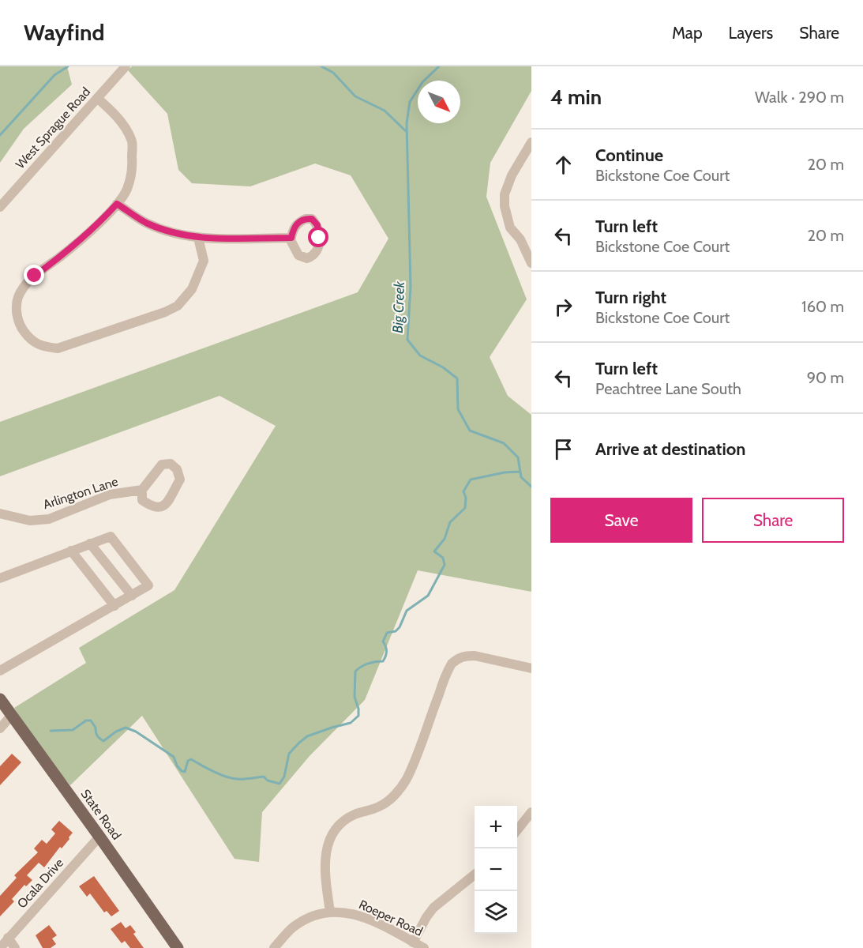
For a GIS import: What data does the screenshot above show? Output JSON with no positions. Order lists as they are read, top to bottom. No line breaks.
{"streets":{"main road":["State Road"],"street":["West Sprague Road","Arlington Lane","Ocala Drive","Roeper Road"]},"crossings":[["State Road","Ocala Drive"]],"water":["Big Creek"],"north":"bottom right","page":{"header":"Wayfind","nav":["Map","Layers","Share"],"heading":["4 min","Walk · 290 m"],"list":[["Continue","Bickstone Coe Court","20 m"],["Turn left","Bickstone Coe Court","20 m"],["Turn right","Bickstone Coe Court","160 m"],["Turn left","Peachtree Lane South","90 m"],"Arrive at destination"],"buttons":["Save","Share"],"map_buttons":["+","−"]}}
